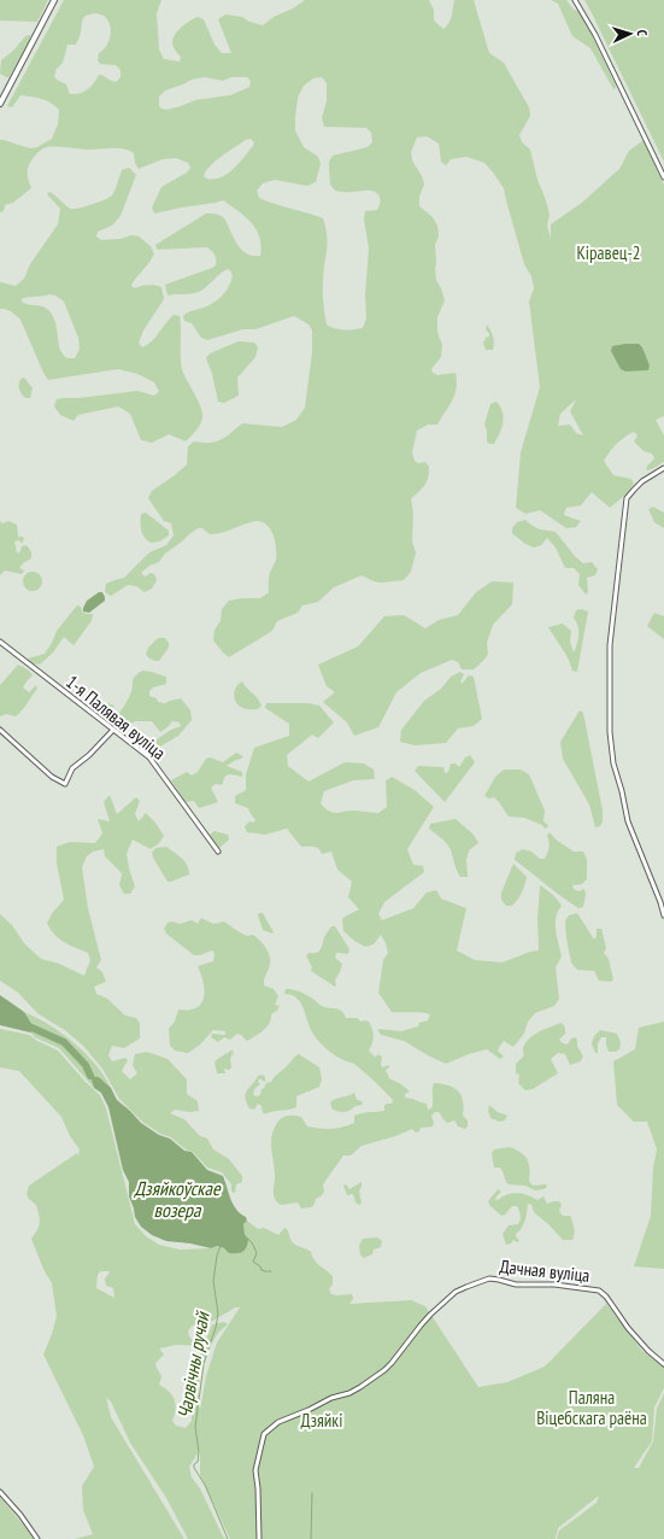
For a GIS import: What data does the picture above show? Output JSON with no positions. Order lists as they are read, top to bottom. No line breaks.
{"streets":{"street":["1-я Палявая вуліца","Дачная вуліца"]},"water":["Дзяйкоўскае возера","Чарвічны ручай"],"parks":["Кіравец-2","Паляна Віцебскага раёна","Дзяйкі"],"north":"right"}
